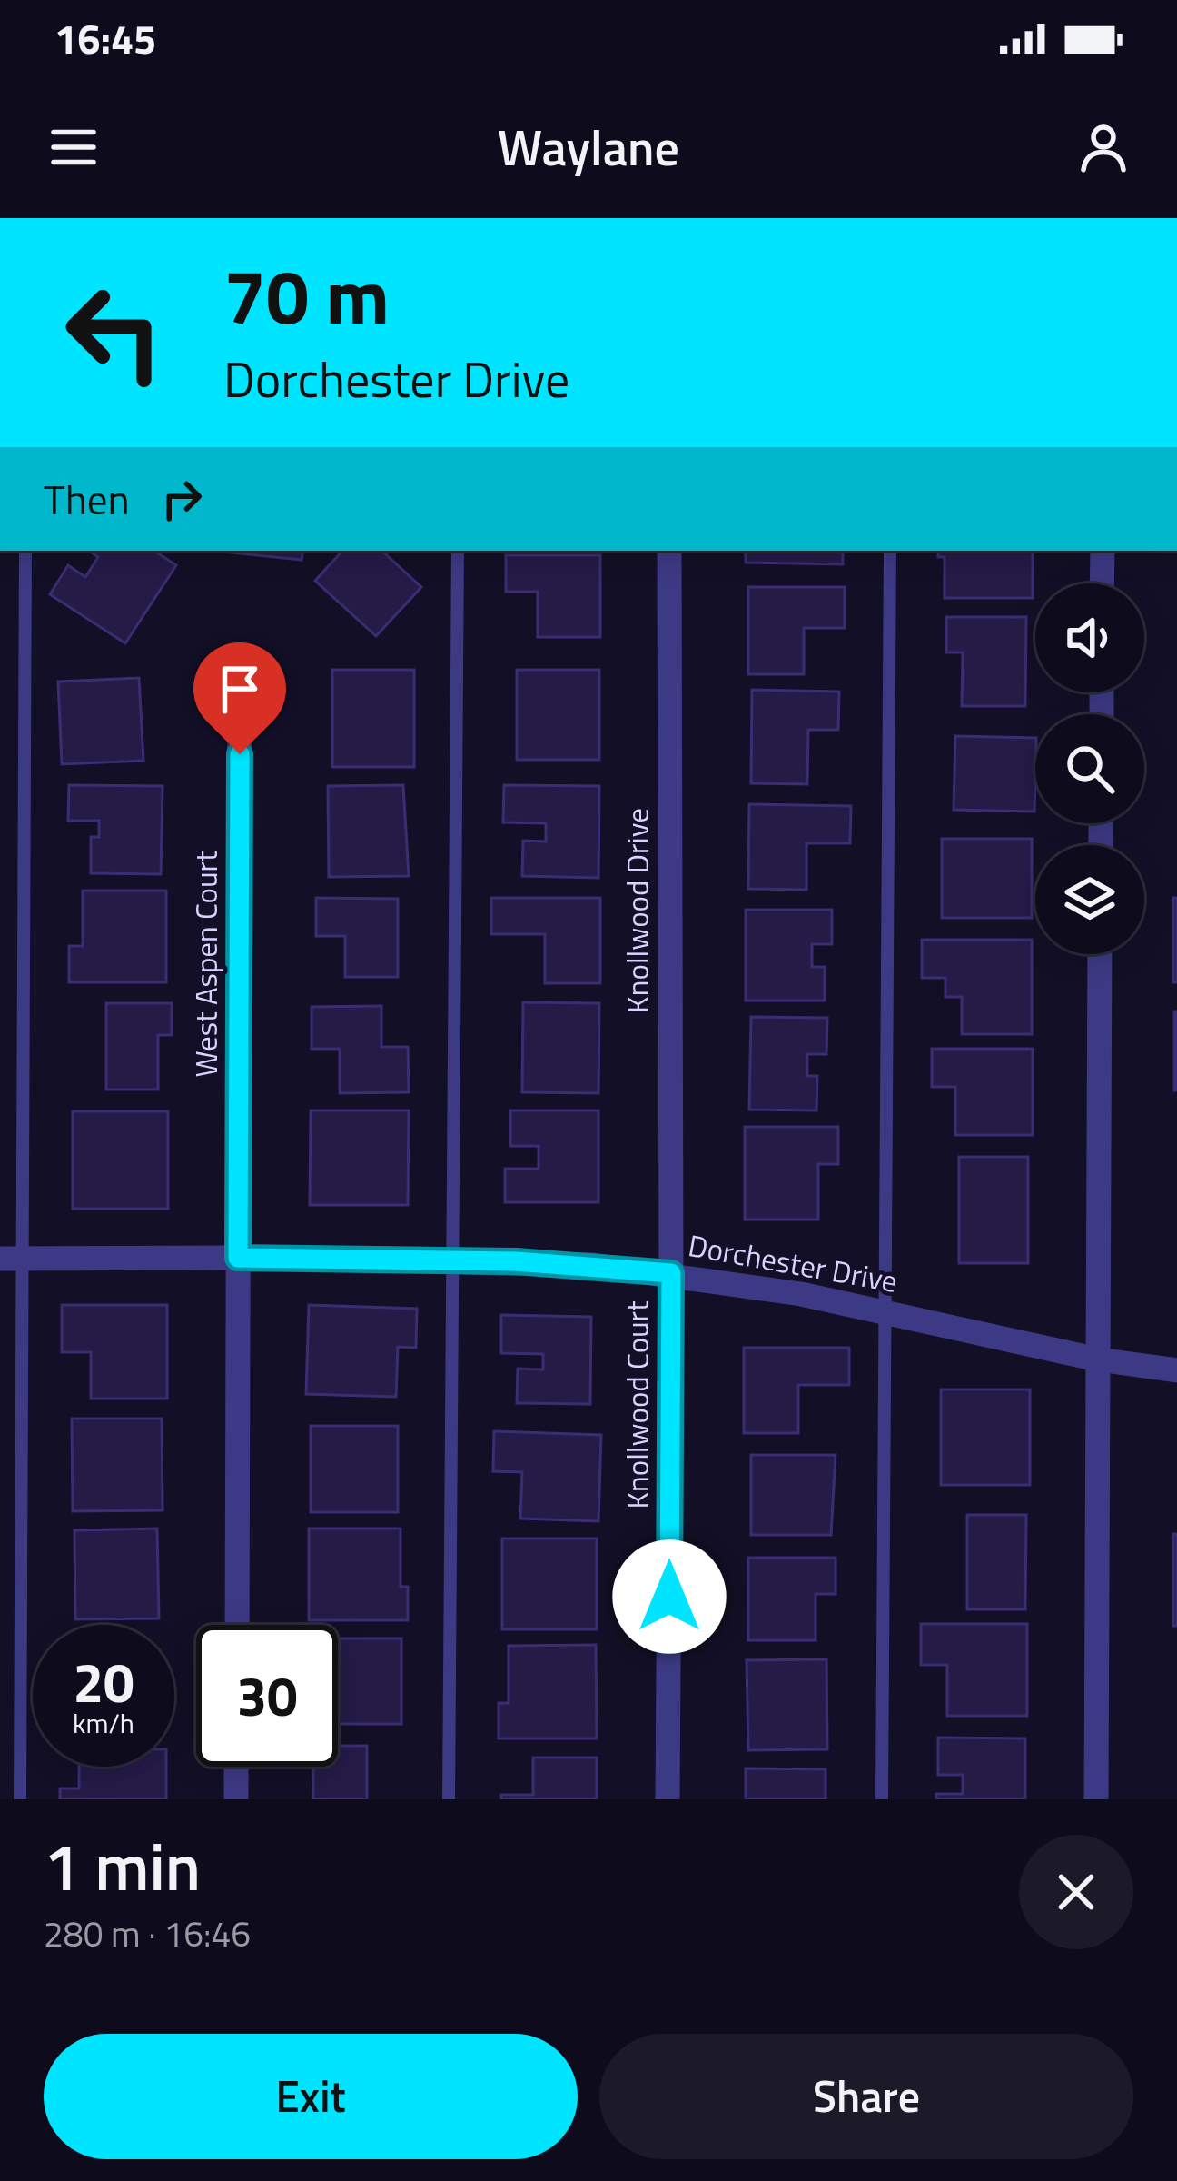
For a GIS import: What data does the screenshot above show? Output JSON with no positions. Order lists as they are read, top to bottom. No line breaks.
{"streets":{"street":["Knollwood Drive","West Aspen Court","Dorchester Drive","Knollwood Court"]},"crossings":[["Knollwood Drive","Dorchester Drive"],["Knollwood Drive","Knollwood Court"],["West Aspen Court","Dorchester Drive"],["Dorchester Drive","Knollwood Court"]],"page":{"status":"16:45","header":"Waylane","turn":["70 m","Dorchester Drive"],"then":"Then","speed":"20 km/h","limit":"30","heading":["1 min","280 m · 16:46"],"buttons":["Exit","Share"]}}
